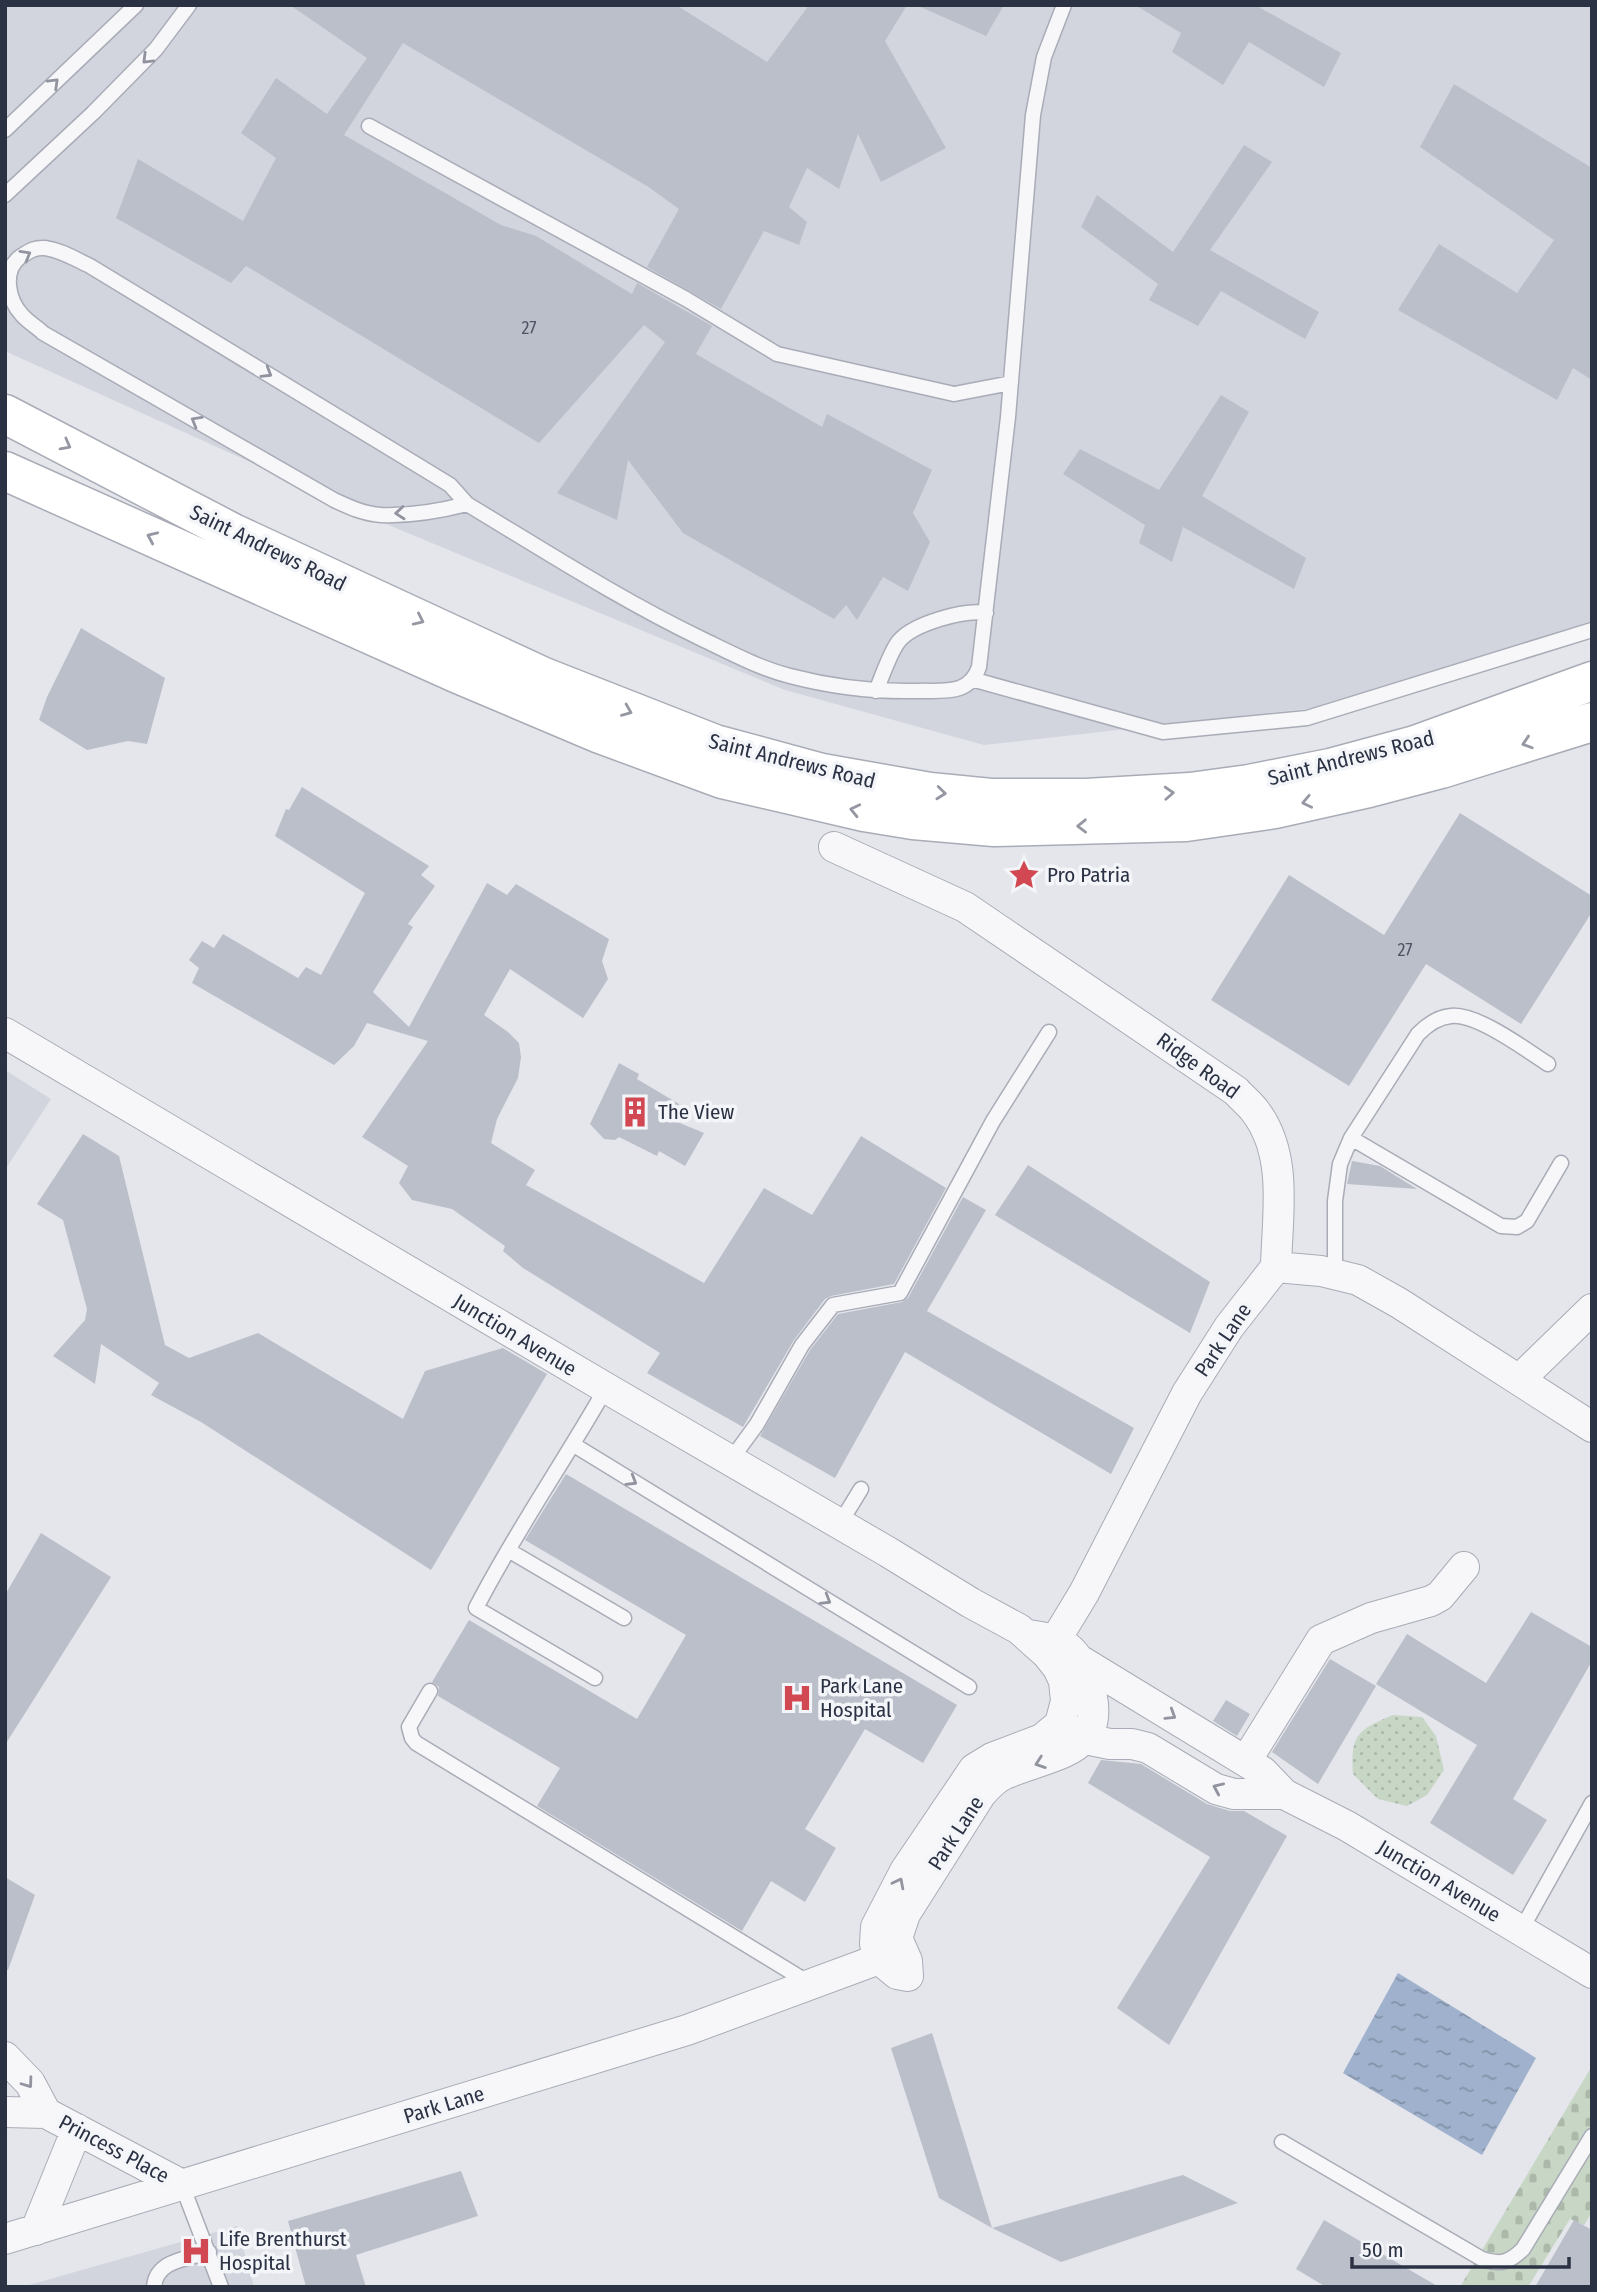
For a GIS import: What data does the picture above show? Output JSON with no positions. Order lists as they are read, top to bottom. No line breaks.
{"streets":{"main road":["Saint Andrews Road"],"street":["Ridge Road","Junction Avenue","Park Lane","Princess Place"]},"crossings":[["Ridge Road","Park Lane"],["Junction Avenue","Park Lane"],["Park Lane","Princess Place"]],"places":{"place":["Pro Patria"],"building":["The View"],"hospital":["Park Lane Hospital","Life Brenthurst Hospital"]},"house_numbers":["27","27"],"scale_bar":"50 m"}
